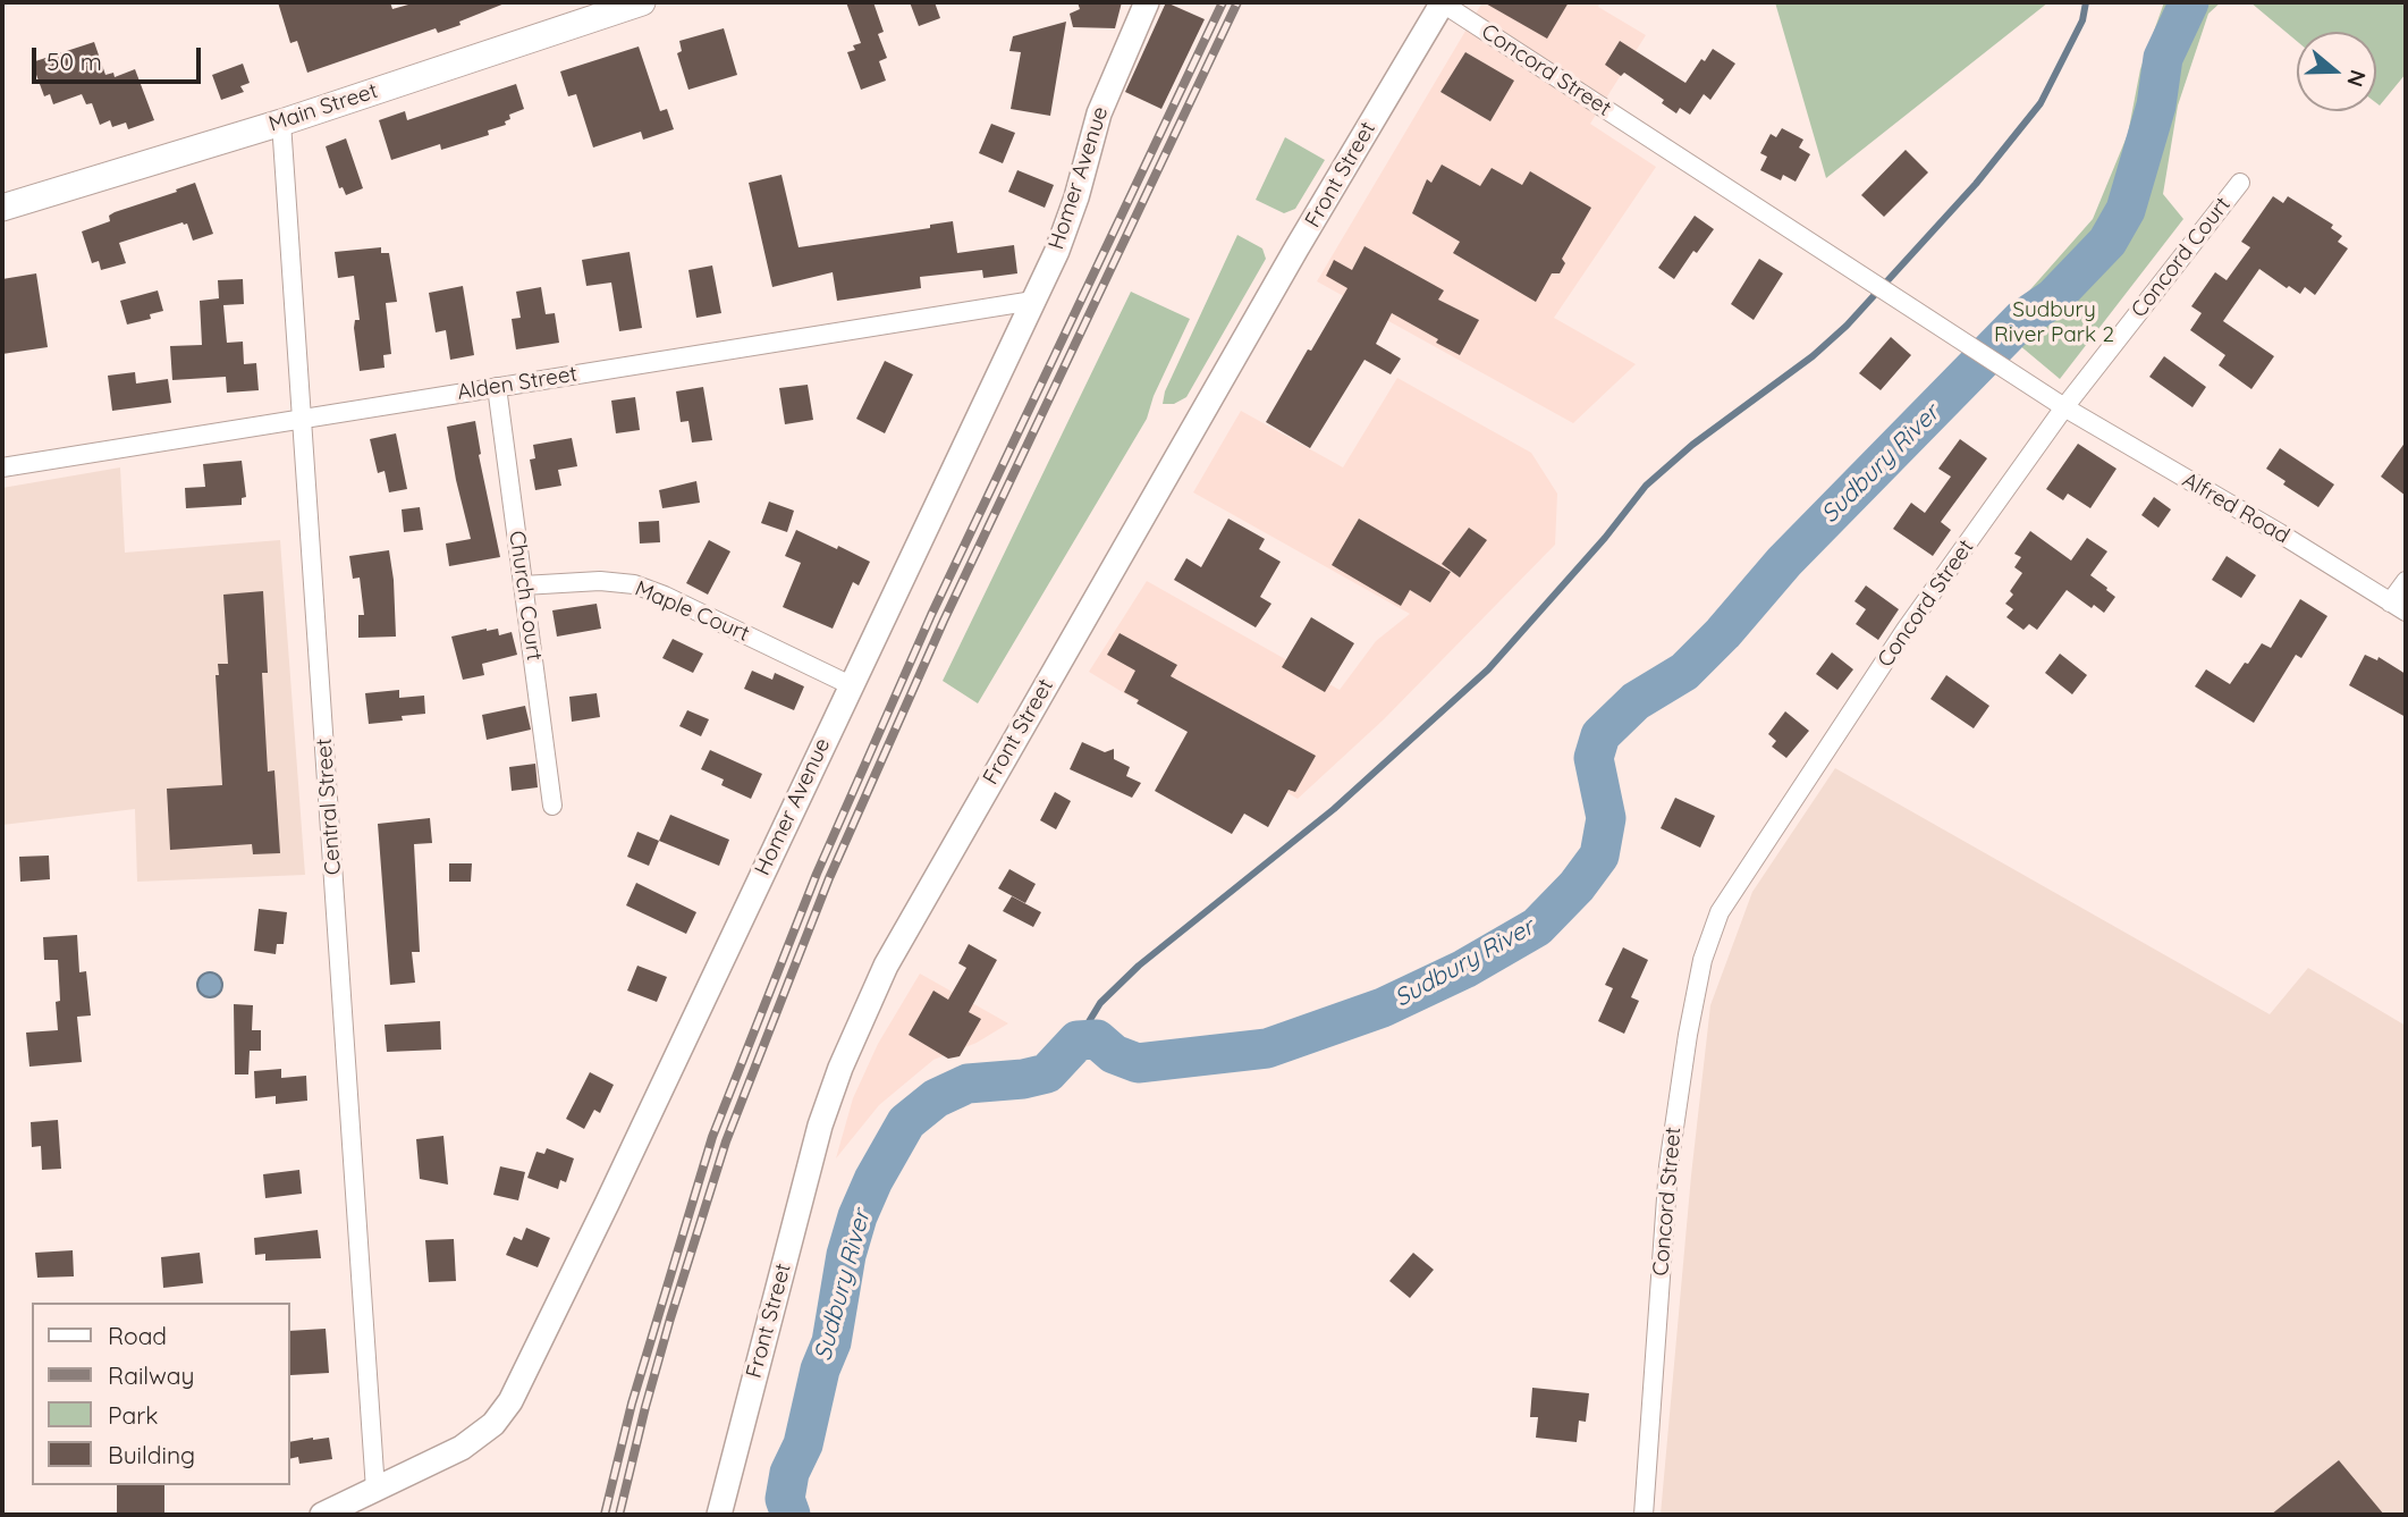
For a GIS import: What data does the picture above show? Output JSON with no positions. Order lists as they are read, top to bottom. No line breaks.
{"streets":{"main road":["Main Street"],"street":["Concord Street","Front Street","Homer Avenue","Concord Court","Alden Street","Alfred Road","Church Court","Maple Court","Central Street"]},"crossings":[["Concord Street","Front Street"],["Concord Street","Concord Court"],["Concord Street","Alfred Road"],["Main Street","Central Street"],["Homer Avenue","Alden Street"],["Homer Avenue","Maple Court"],["Homer Avenue","Central Street"],["Concord Court","Alfred Road"],["Alden Street","Church Court"],["Alden Street","Central Street"],["Church Court","Maple Court"]],"water":["Sudbury River"],"parks":["Sudbury River Park 2"],"legend":["Road","Railway","Park","Building"],"scale_bar":"50 m","north":"right"}
